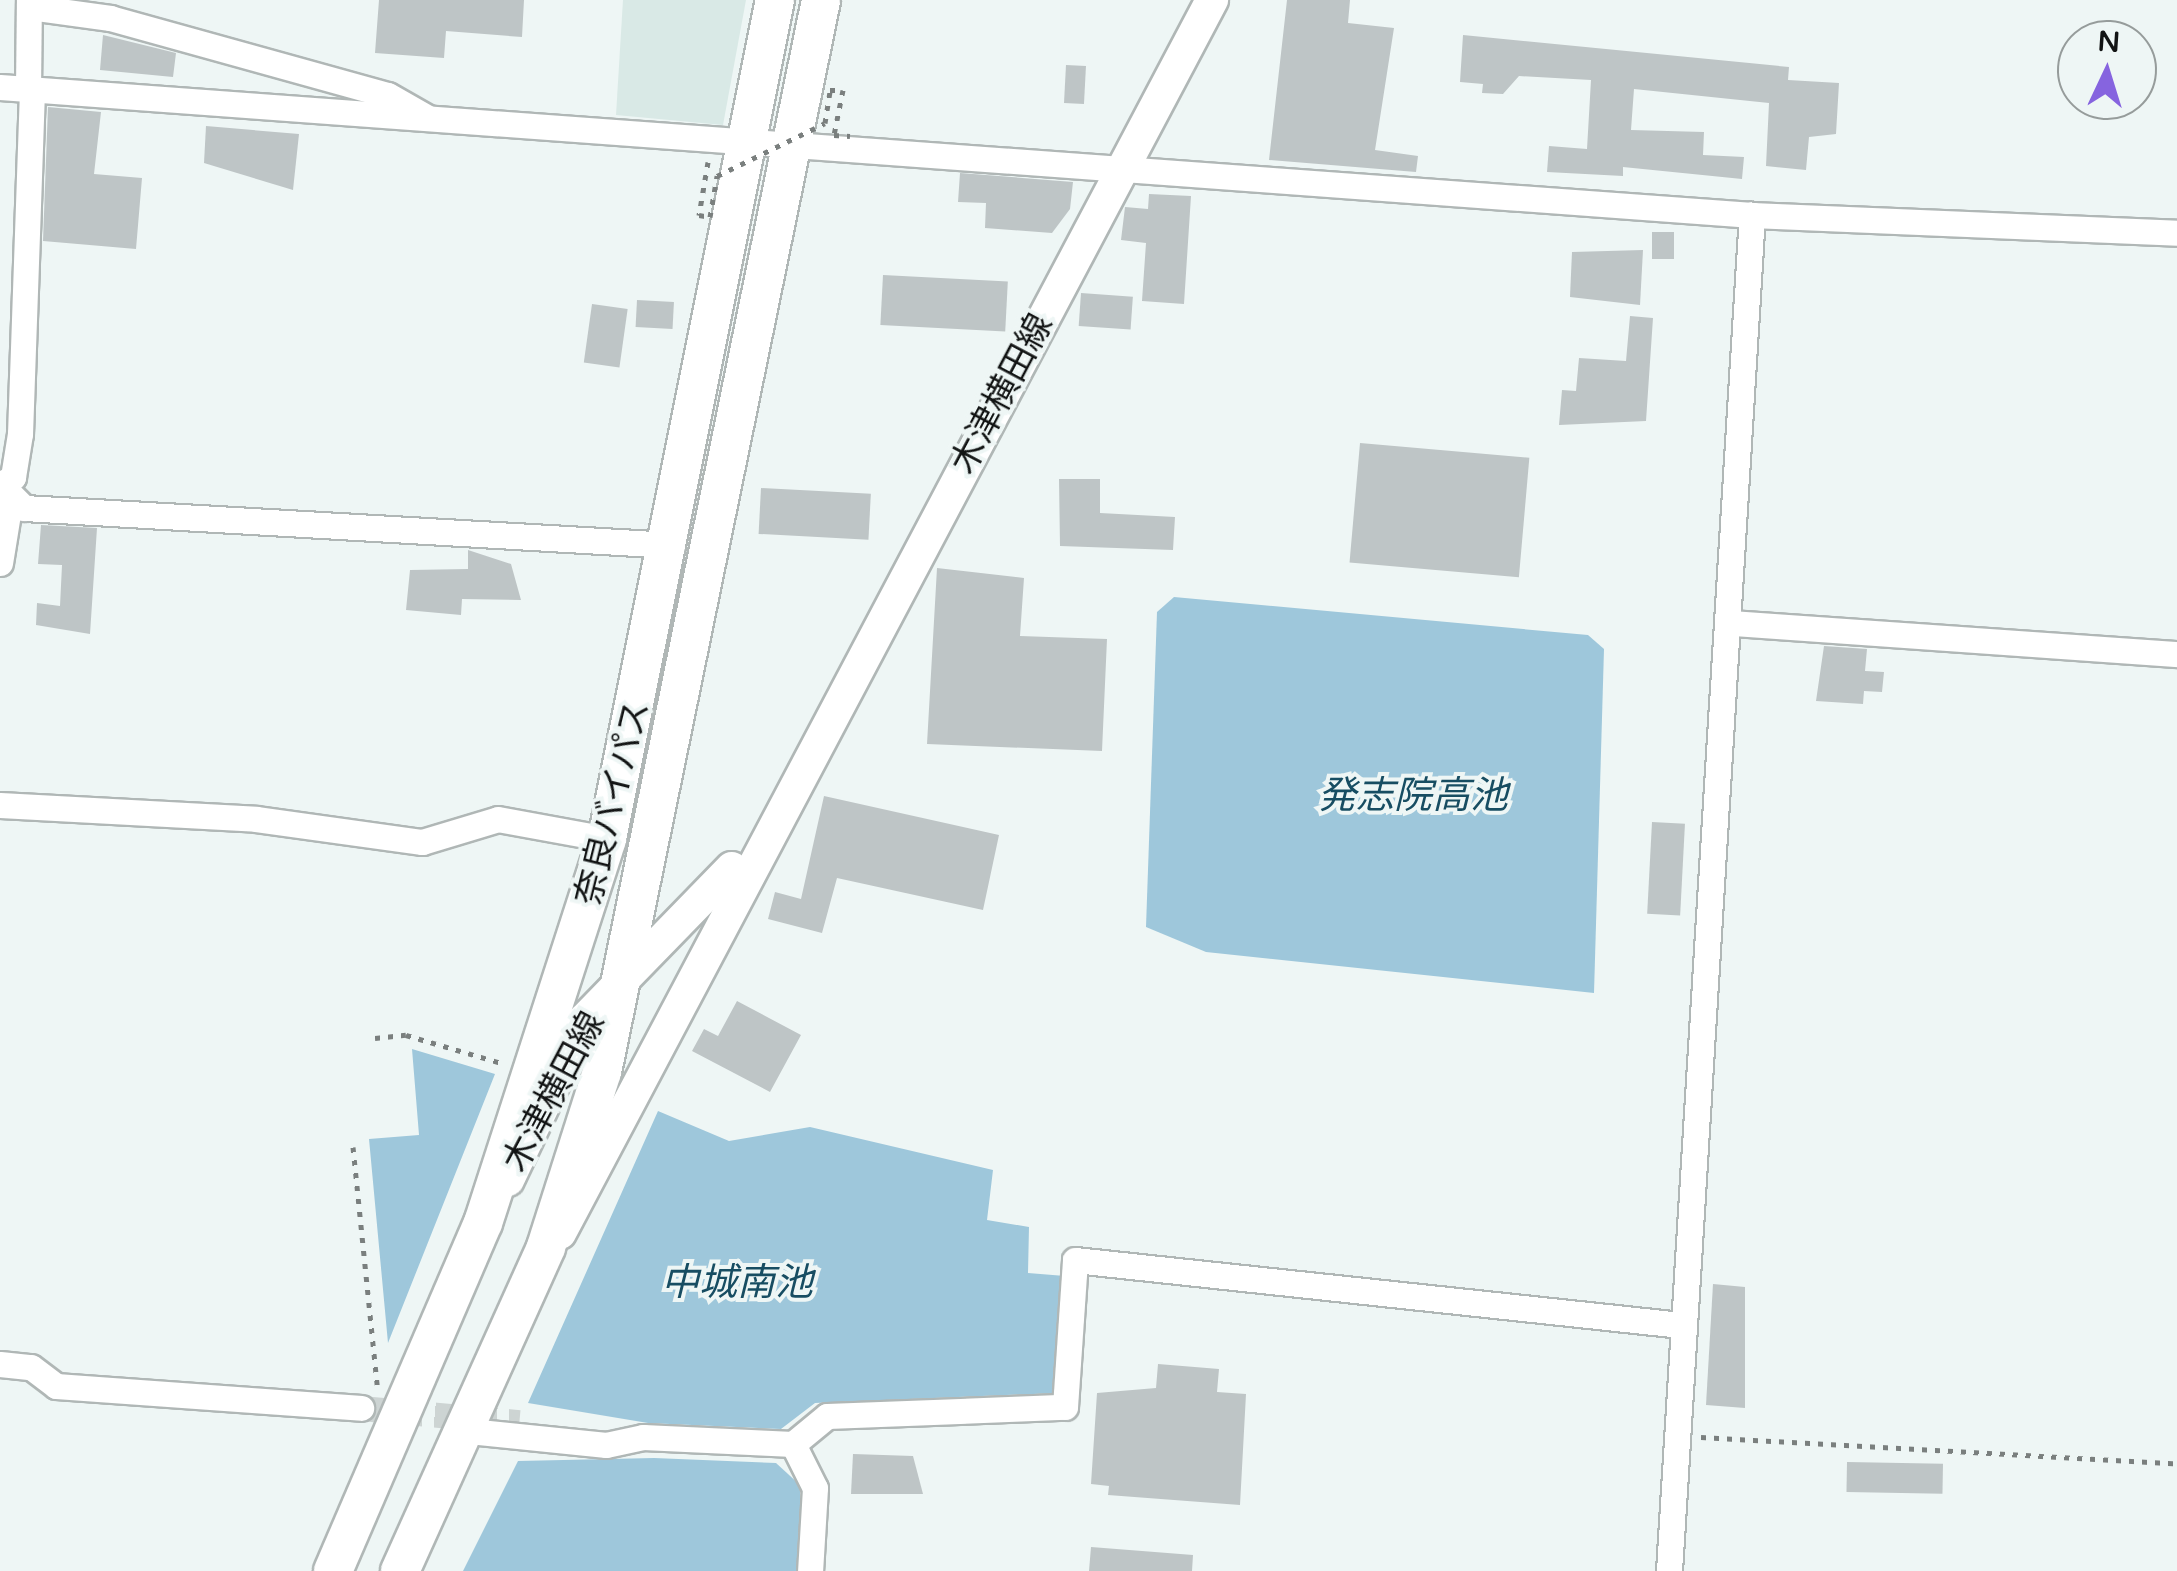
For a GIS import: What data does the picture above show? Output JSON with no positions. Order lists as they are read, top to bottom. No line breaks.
{"streets":{"highway":["奈良バイパス"],"main road":["木津横田線"]},"crossings":[["木津横田線","奈良バイパス"]],"water":["発志院高池","中城南池"],"north":"top"}
